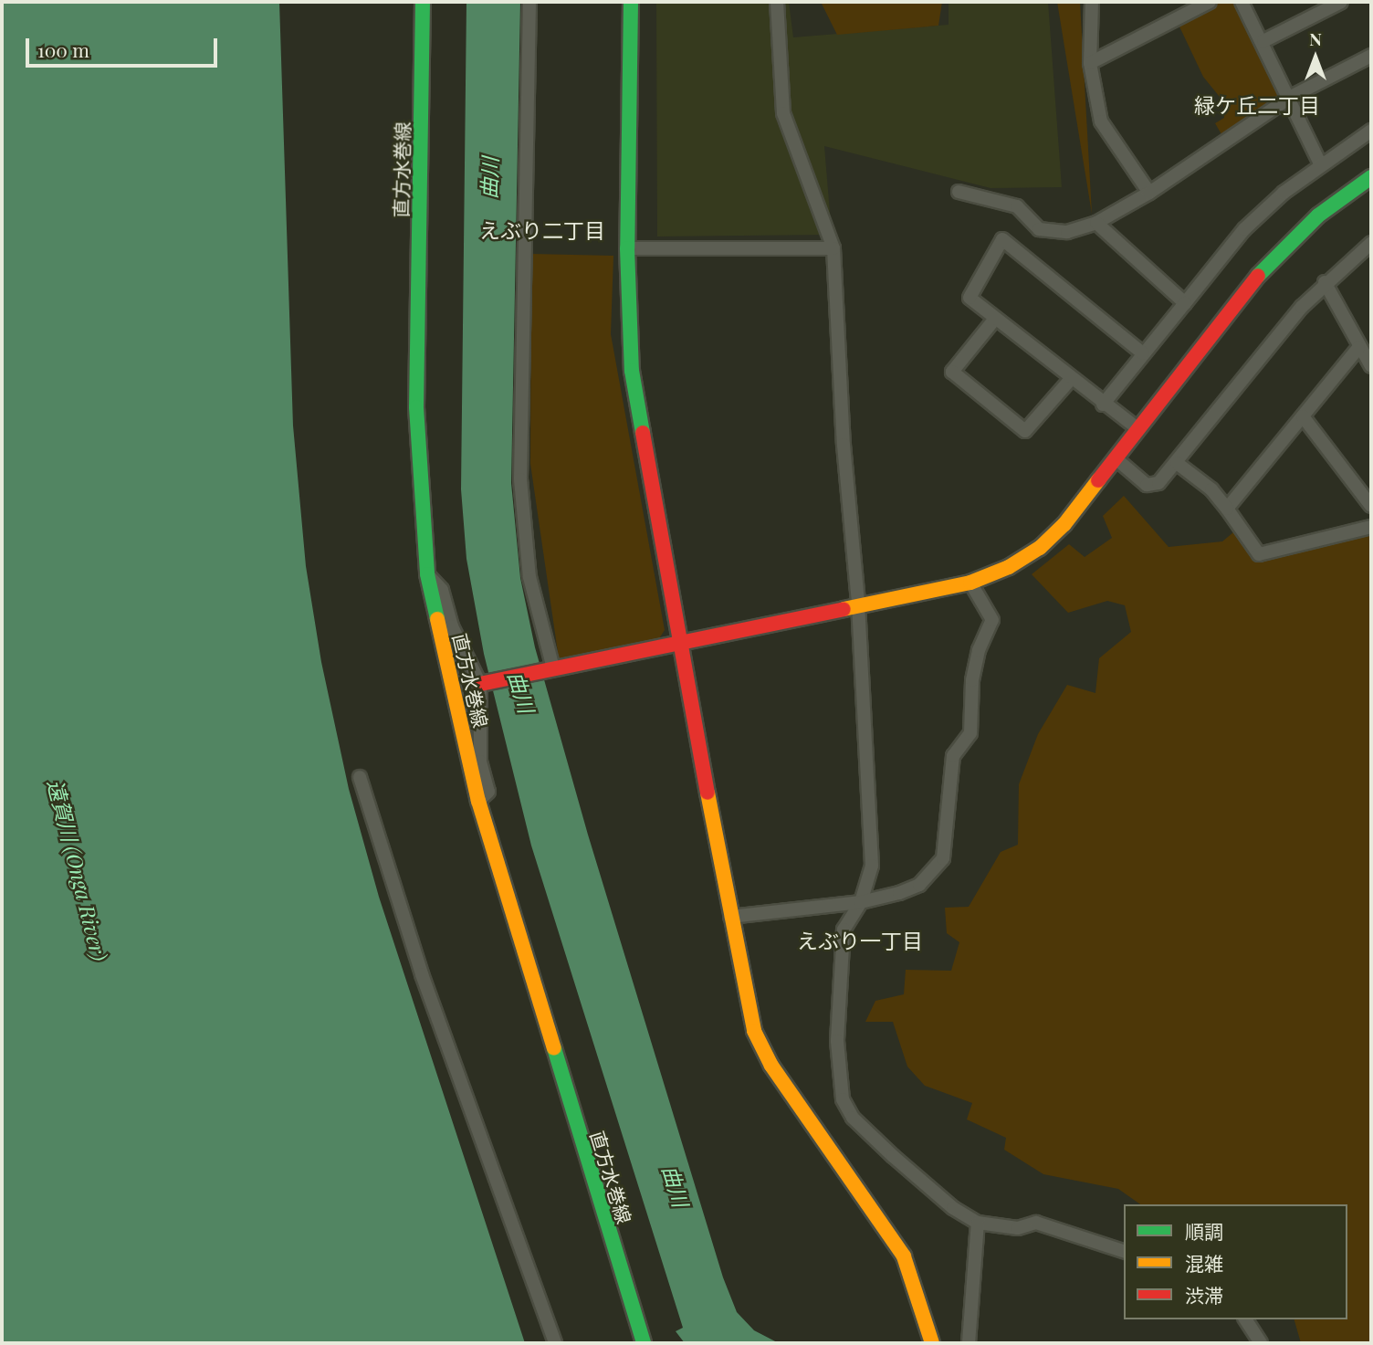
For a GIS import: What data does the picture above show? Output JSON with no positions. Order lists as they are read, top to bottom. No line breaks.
{"streets":{"street":["直方水巻線"]},"districts":["緑ケ丘二丁目","えぶり二丁目","えぶり一丁目"],"water":["曲川","遠賀川 (Onga River)"],"legend":["順調","混雑","渋滞"],"scale_bar":"100 m","north":"top"}
